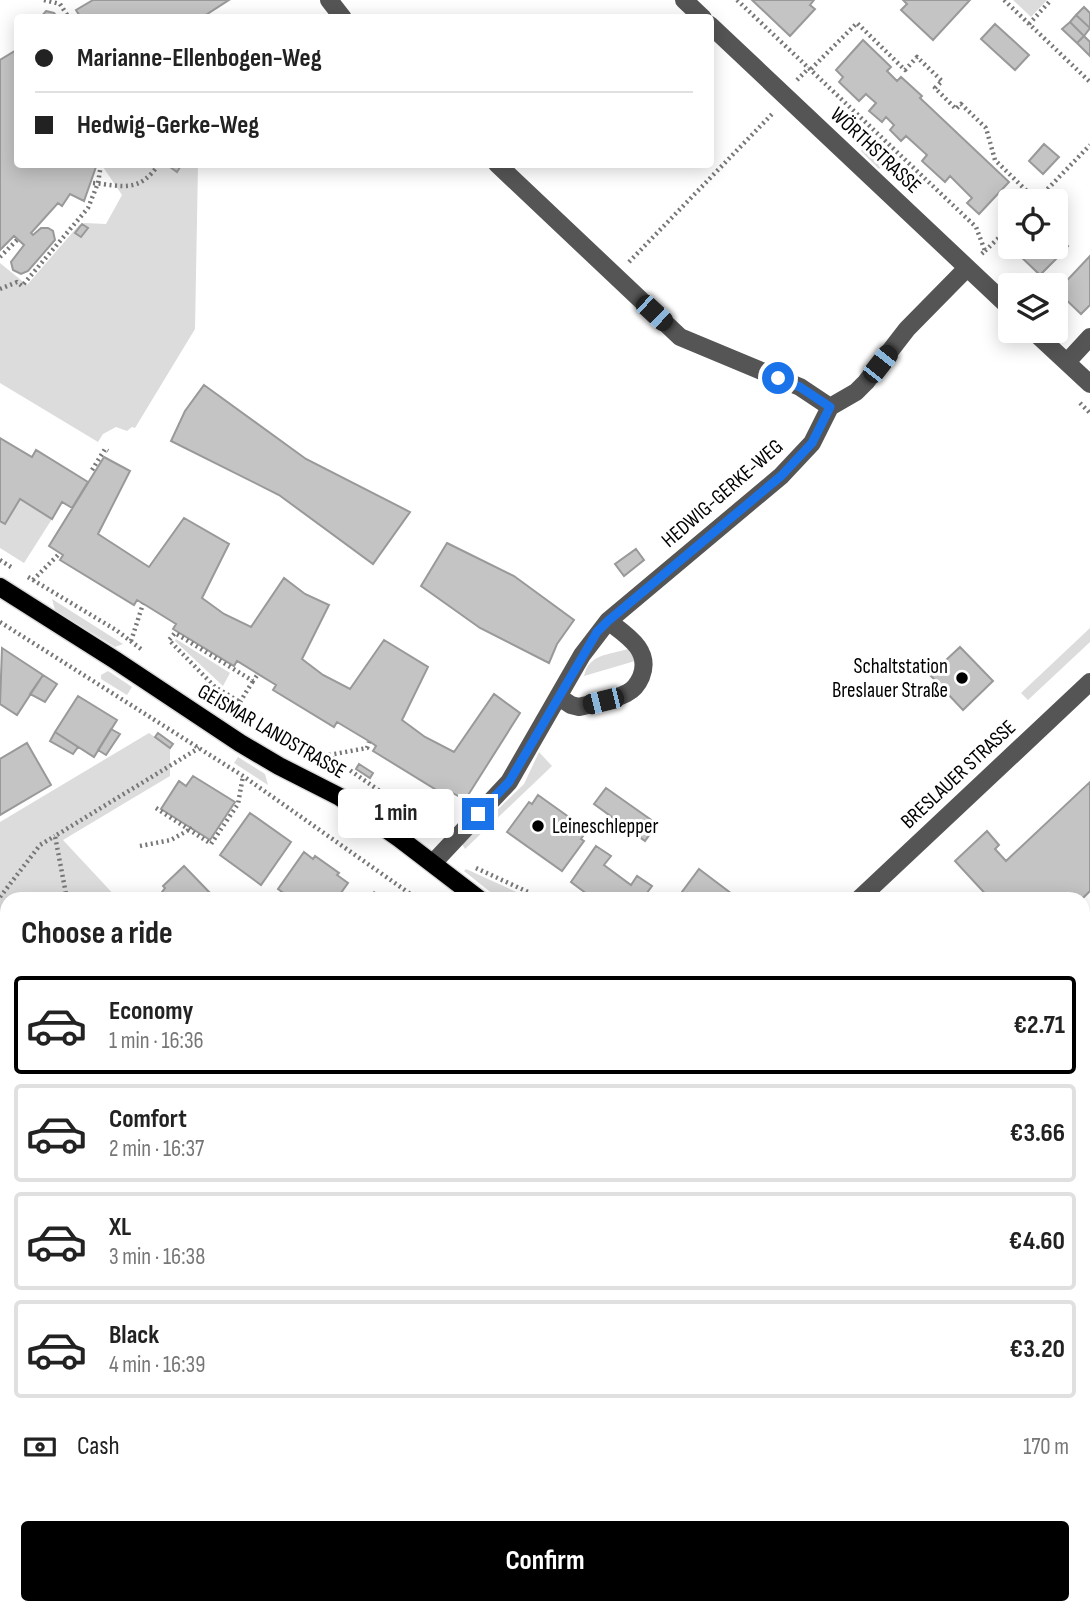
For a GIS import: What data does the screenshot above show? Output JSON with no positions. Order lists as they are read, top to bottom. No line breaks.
{"streets":{"main road":["GEISMAR LANDSTRASSE"],"street":["WÖRTHSTRASSE","HEDWIG-GERKE-WEG","BRESLAUER STRASSE"]},"crossings":[["HEDWIG-GERKE-WEG","GEISMAR LANDSTRASSE"]],"places":["Schaltstation Breslauer Straße","Leineschlepper"],"page":{"banner":["Marianne-Ellenbogen-Weg","Hedwig-Gerke-Weg"],"bubble":"1 min","heading":"Choose a ride","list":[{"name":"Economy","note":"1 min · 16:36","value":"€2.71"},{"name":"Comfort","note":"2 min · 16:37","value":"€3.66"},{"name":"XL","note":"3 min · 16:38","value":"€4.60"},{"name":"Black","note":"4 min · 16:39","value":"€3.20"}],"pay":["Cash","170 m"],"buttons":"Confirm"}}
